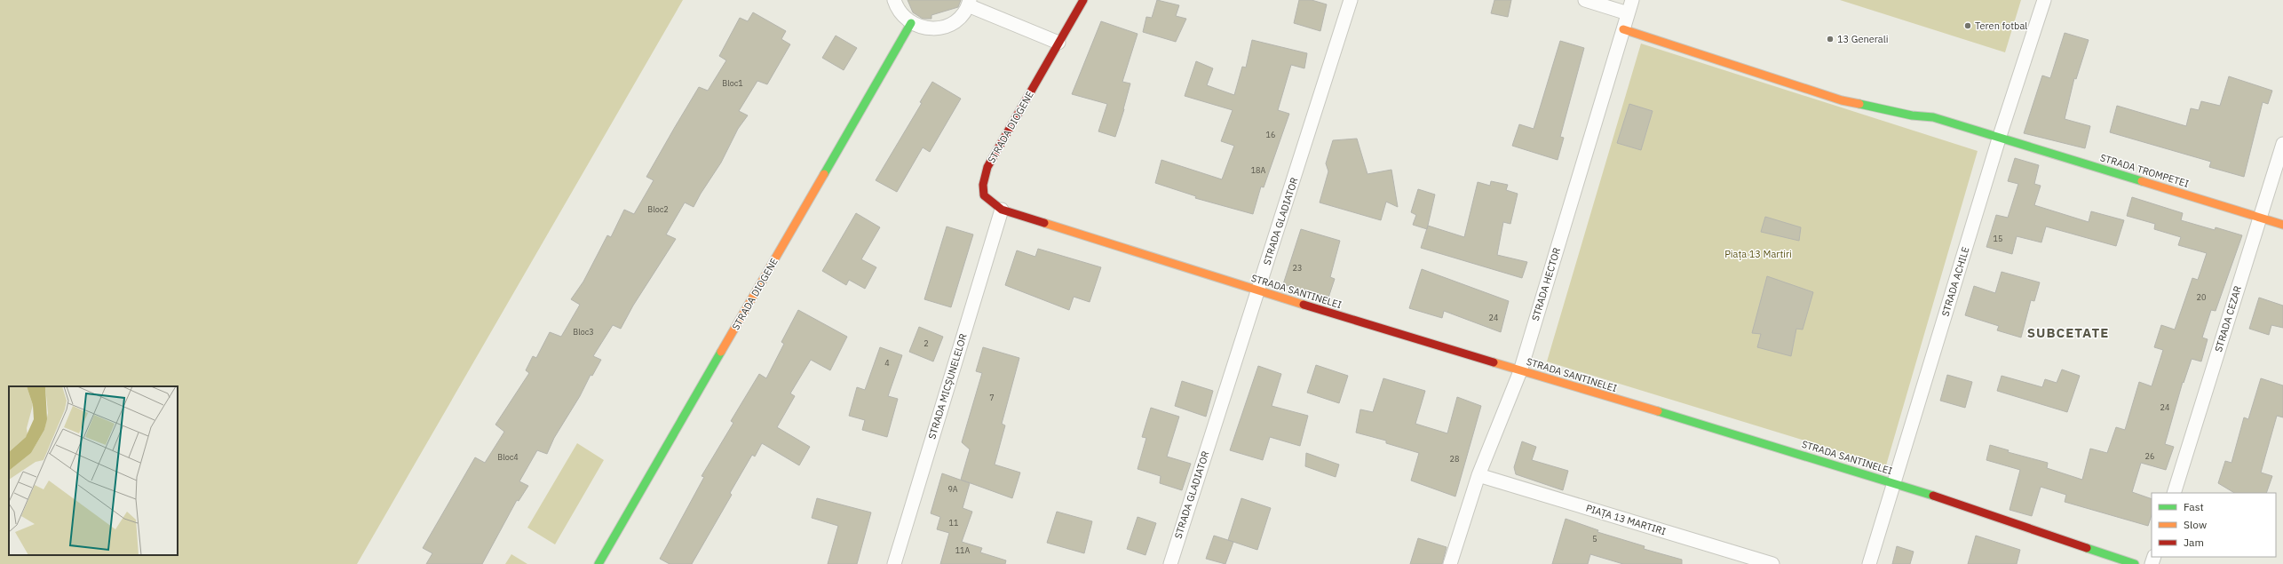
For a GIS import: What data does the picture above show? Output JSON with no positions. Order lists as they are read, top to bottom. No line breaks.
{"streets":{"street":["STRADA DIOGENE","STRADA TROMPETEI","STRADA GLADIATOR","STRADA ACHILE","STRADA HECTOR","STRADA SANTINELEI","STRADA CEZAR","STRADA MICȘUNELELOR","PIAȚA 13 MARTIRI"]},"crossings":[["STRADA DIOGENE","STRADA SANTINELEI"],["STRADA DIOGENE","STRADA MICȘUNELELOR"],["STRADA TROMPETEI","STRADA ACHILE"],["STRADA TROMPETEI","STRADA CEZAR"],["STRADA GLADIATOR","STRADA SANTINELEI"],["STRADA ACHILE","STRADA SANTINELEI"],["STRADA HECTOR","STRADA SANTINELEI"],["STRADA HECTOR","PIAȚA 13 MARTIRI"],["STRADA SANTINELEI","STRADA MICȘUNELELOR"]],"districts":["SUBCETATE"],"parks":["Piața 13 Martiri"],"places":["Teren fotbal","13 Generali"],"house_numbers":["Bloc1","16","18A","Bloc2","15","23","20","24","Bloc3","2","4","7","24","26","Bloc4","28","9A","11","5","11A"],"legend":["Fast","Slow","Jam"]}
